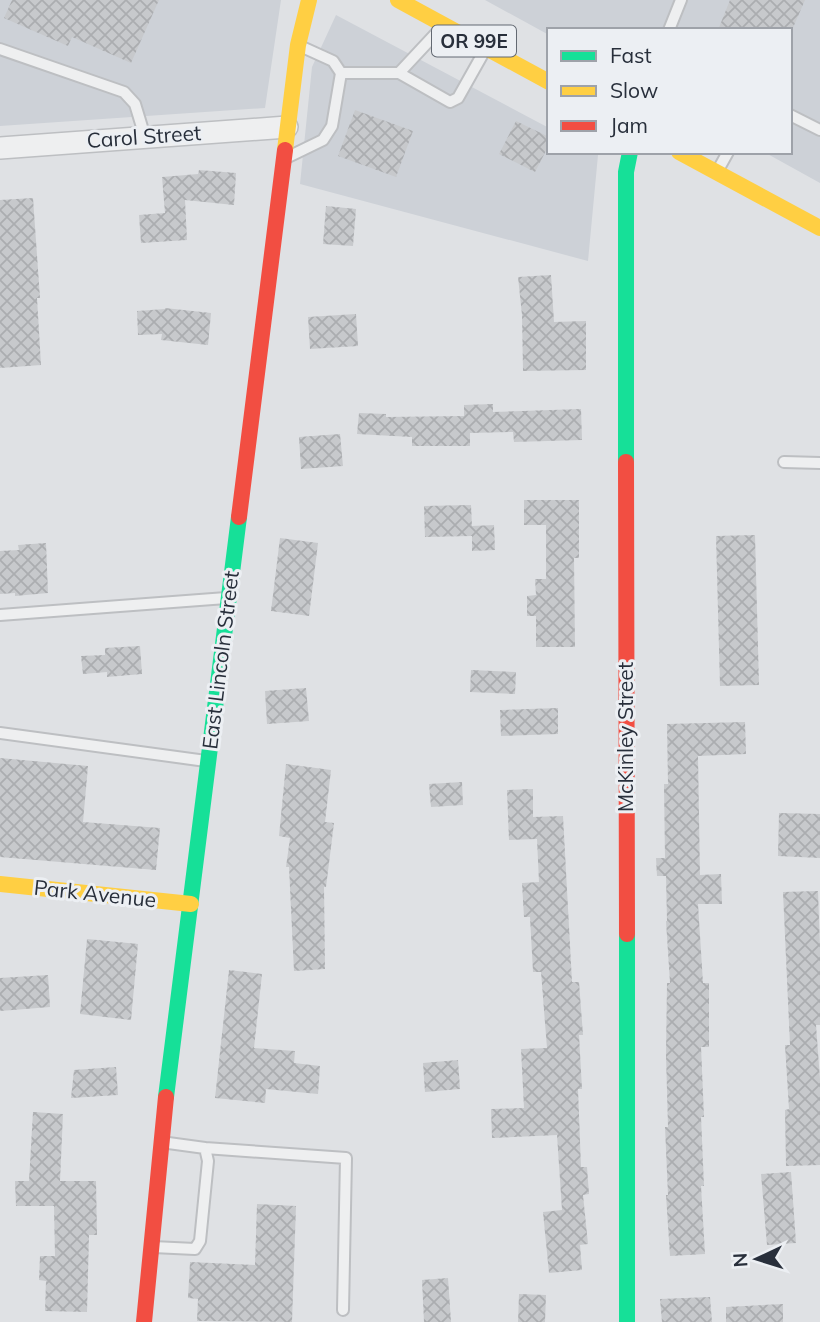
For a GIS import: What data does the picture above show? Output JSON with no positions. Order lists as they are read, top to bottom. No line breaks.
{"streets":{"street":["OR 99E","Carol Street","East Lincoln Street","McKinley Street","Park Avenue"]},"crossings":[["Carol Street","East Lincoln Street"],["East Lincoln Street","Park Avenue"]],"legend":["Fast","Slow","Jam"],"north":"left"}
